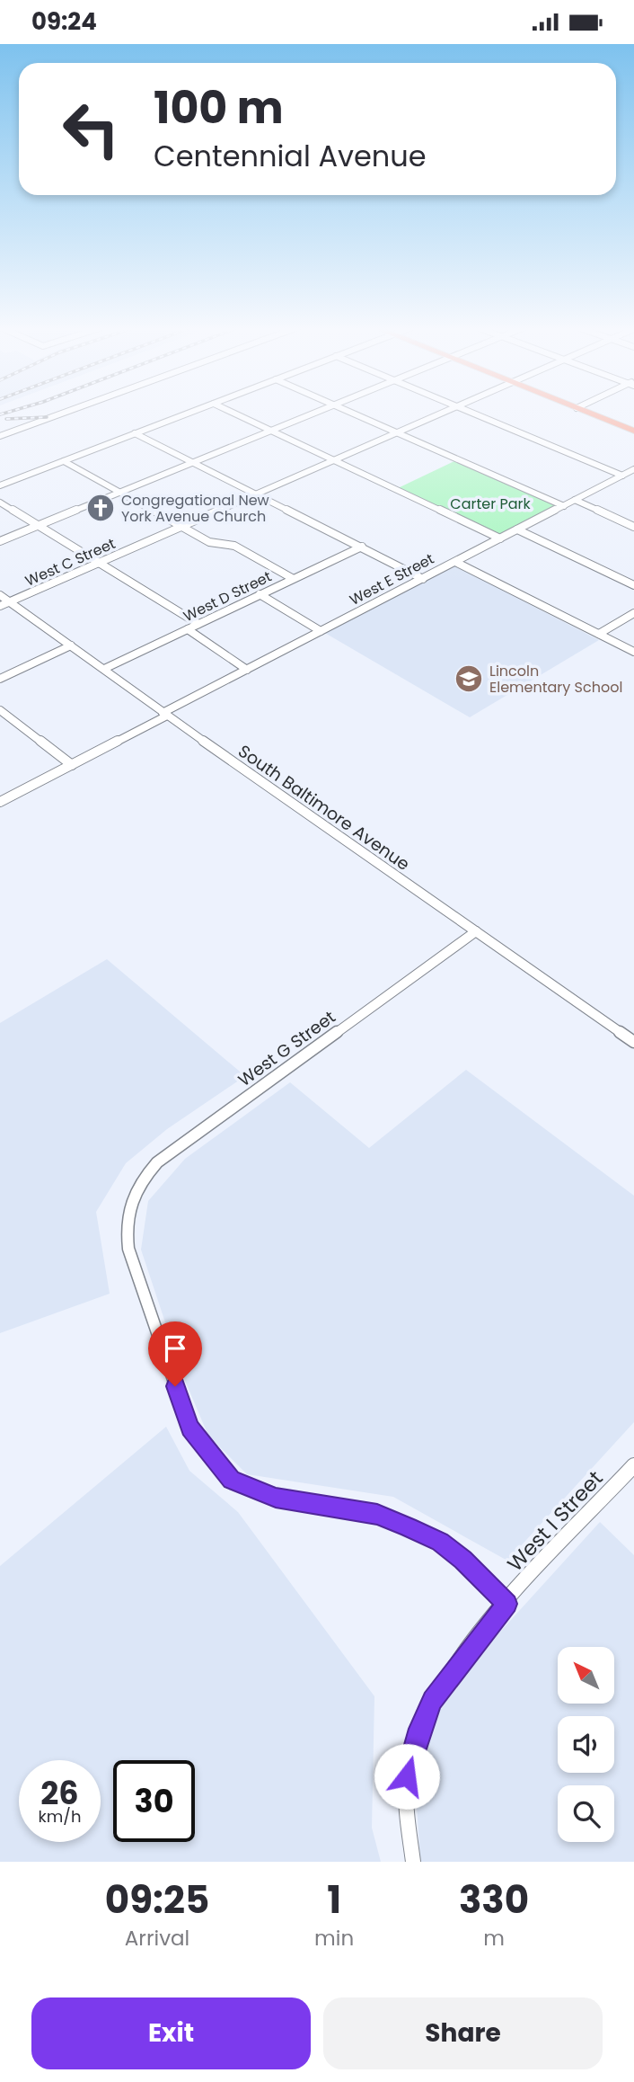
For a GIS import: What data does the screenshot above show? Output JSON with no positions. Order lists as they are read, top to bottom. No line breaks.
{"streets":{"street":["West C Street","West E Street","West D Street","South Baltimore Avenue","West G Street","West I Street"]},"crossings":[["West C Street","South Baltimore Avenue"],["West E Street","South Baltimore Avenue"],["West D Street","South Baltimore Avenue"],["South Baltimore Avenue","West G Street"],["West G Street","West I Street"]],"parks":["Carter Park"],"places":{"church":["Congregational New York Avenue Church"],"school or university":["Lincoln Elementary School"]},"north":"top left","page":{"status":"09:24","turn":["100 m","Centennial Avenue"],"speed":"26 km/h","limit":"30","eta":["09:25","Arrival","1","min","330","m"],"buttons":["Exit","Share"]}}
